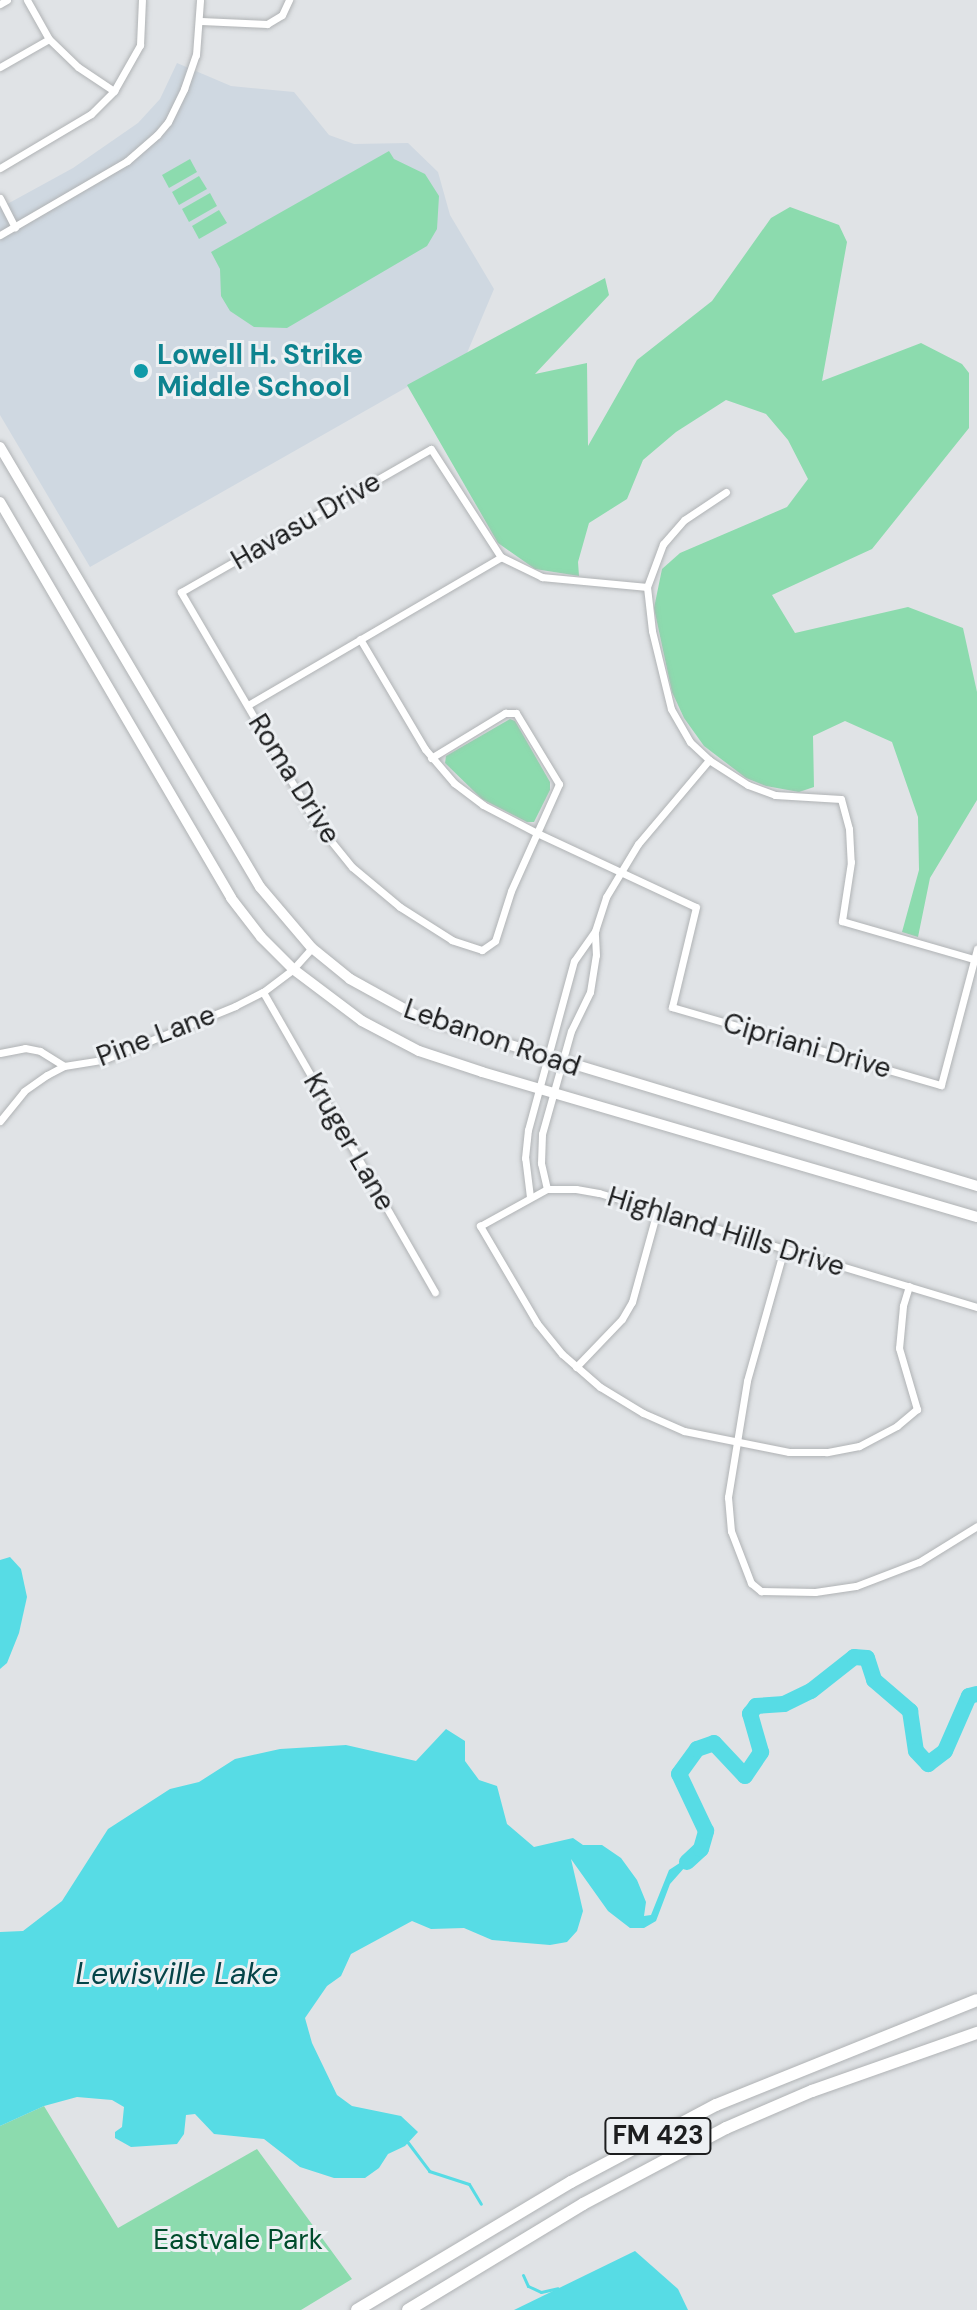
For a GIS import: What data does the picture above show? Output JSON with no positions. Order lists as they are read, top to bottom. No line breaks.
{"streets":{"main road":["Lebanon Road","FM 423"],"street":["Havasu Drive","Roma Drive","Pine Lane","Cipriani Drive","Kruger Lane","Highland Hills Drive"]},"crossings":[["Havasu Drive","Roma Drive"],["Pine Lane","Lebanon Road"],["Pine Lane","Kruger Lane"]],"water":["Lewisville Lake"],"parks":["Eastvale Park"],"places":["Lowell H. Strike Middle School"]}
